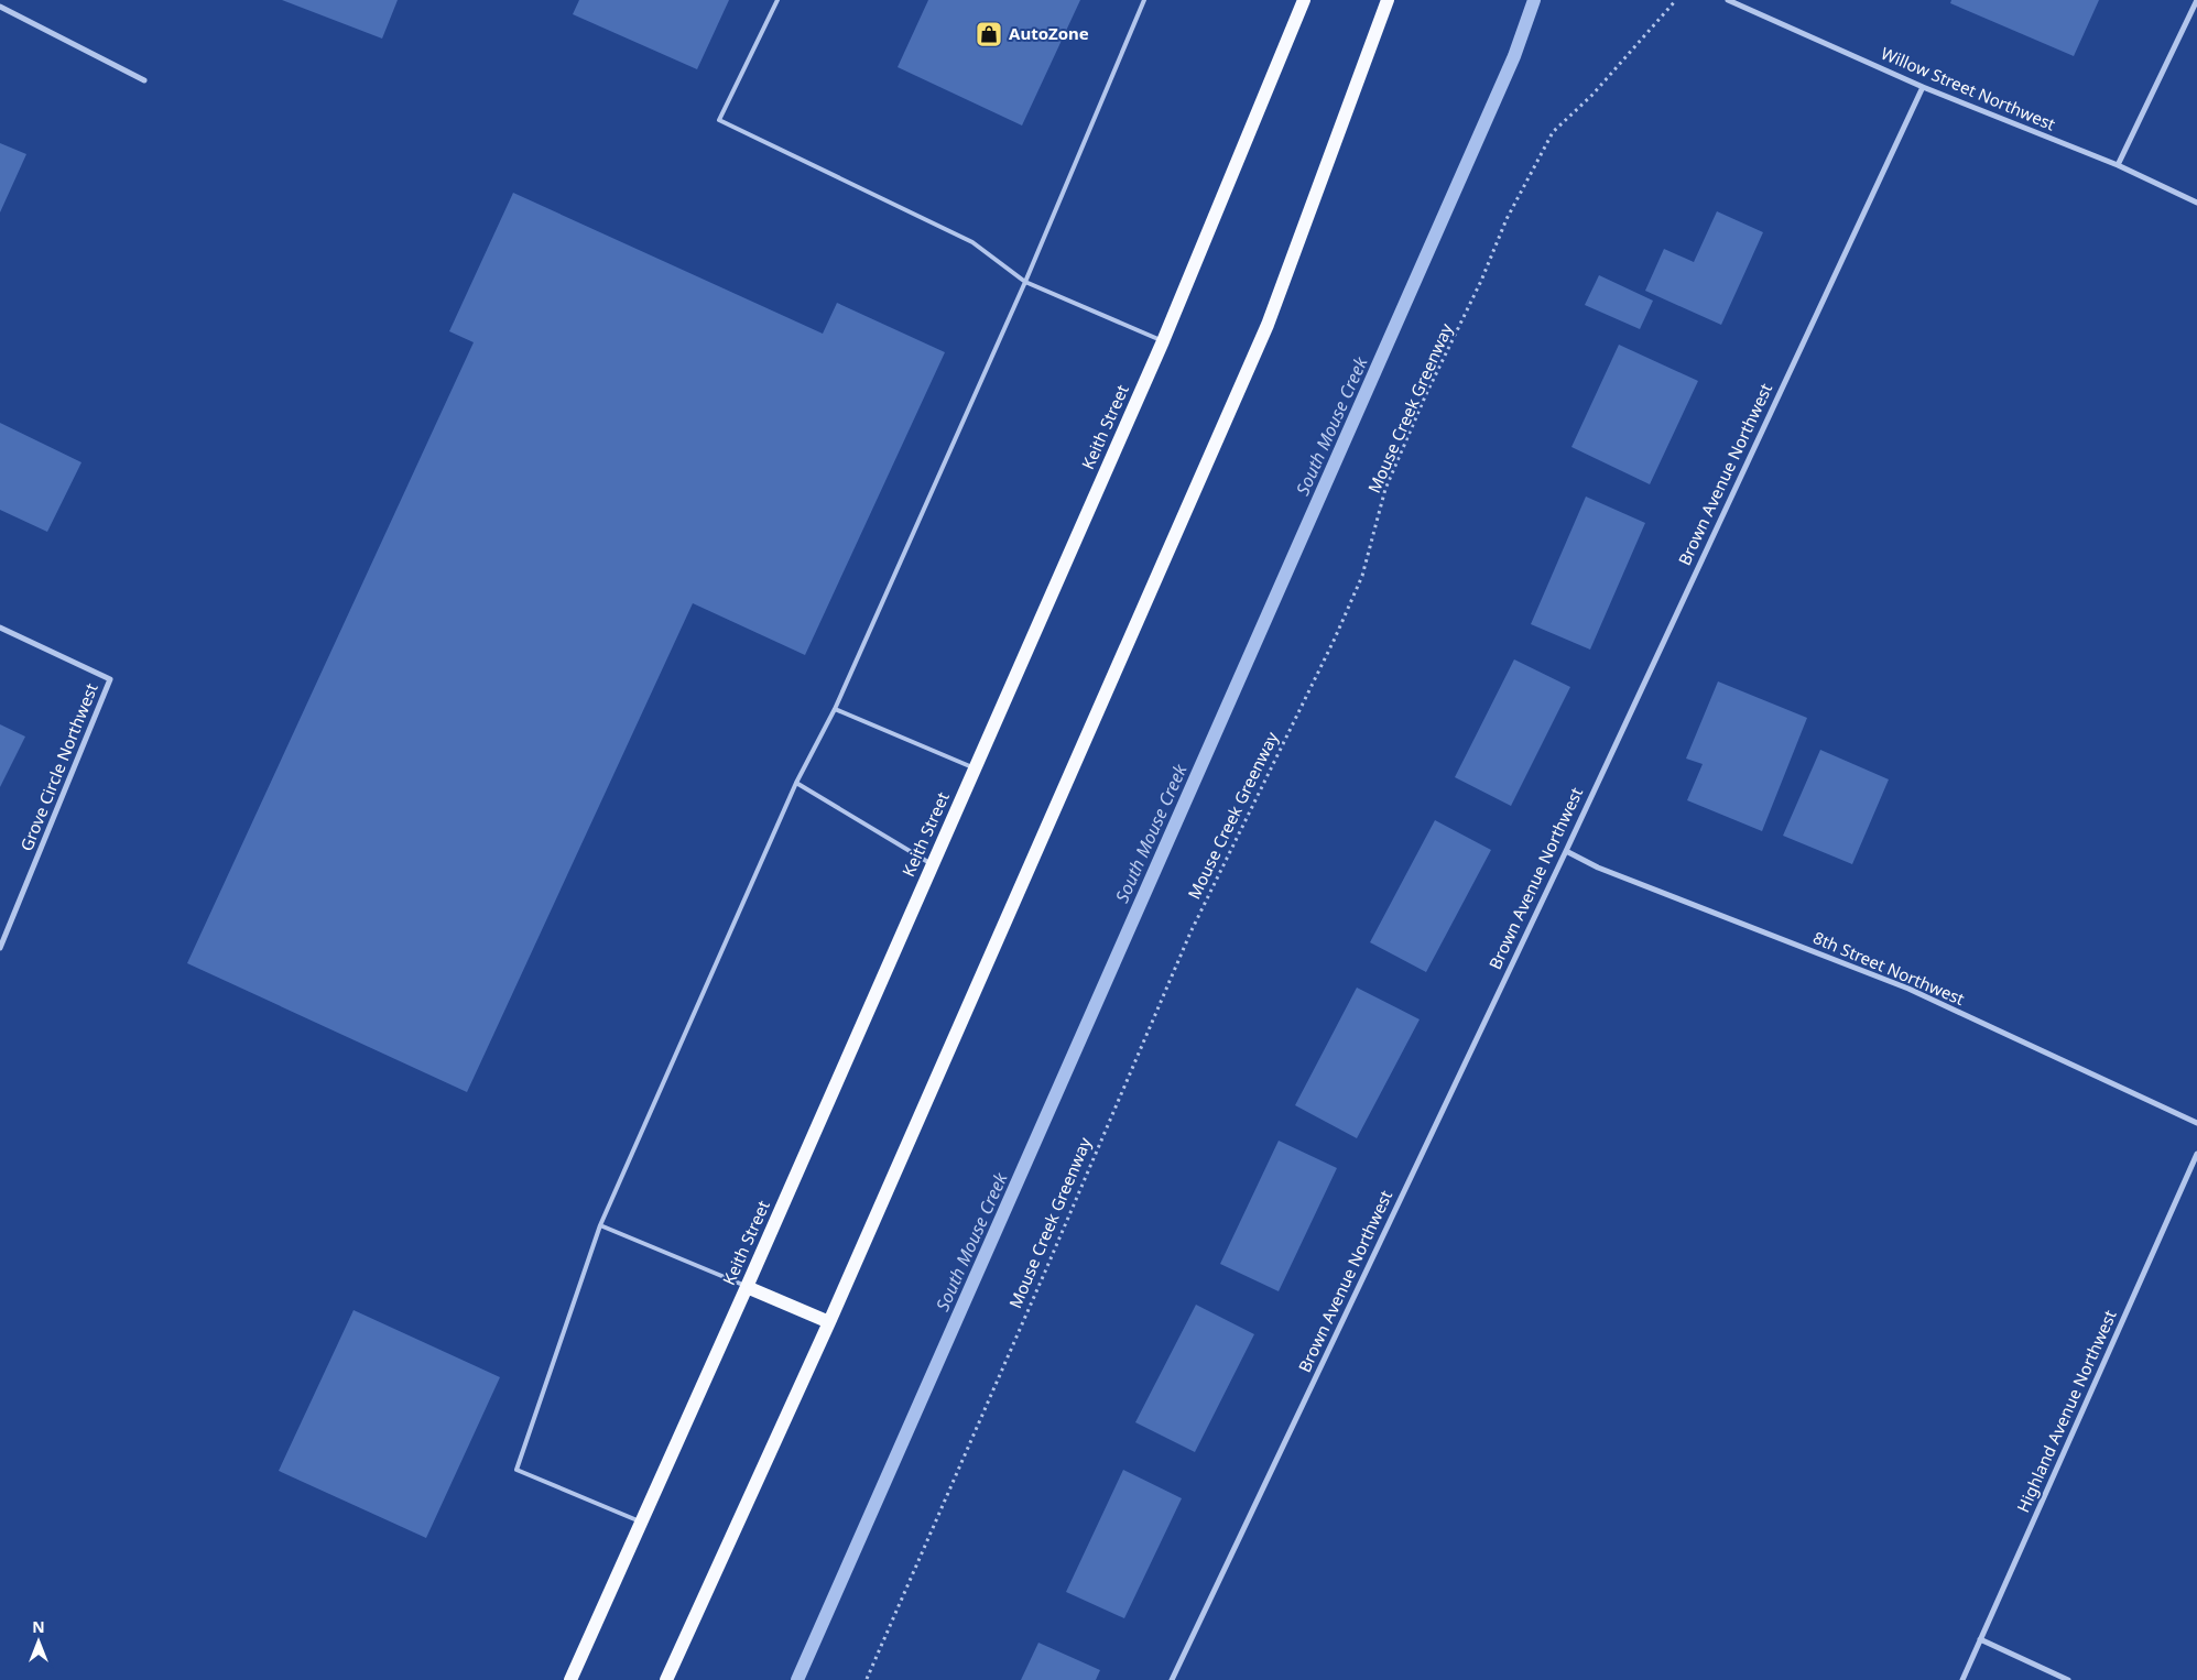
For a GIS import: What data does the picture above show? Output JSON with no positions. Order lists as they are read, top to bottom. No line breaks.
{"streets":{"main road":["Keith Street"],"street":["Willow Street Northwest","Brown Avenue Northwest","Grove Circle Northwest","8th Street Northwest","Highland Avenue Northwest"],"path":["Mouse Creek Greenway"]},"crossings":[["Willow Street Northwest","Brown Avenue Northwest"],["Brown Avenue Northwest","8th Street Northwest"]],"water":["South Mouse Creek"],"places":{"shop":["AutoZone"]},"north":"top"}
